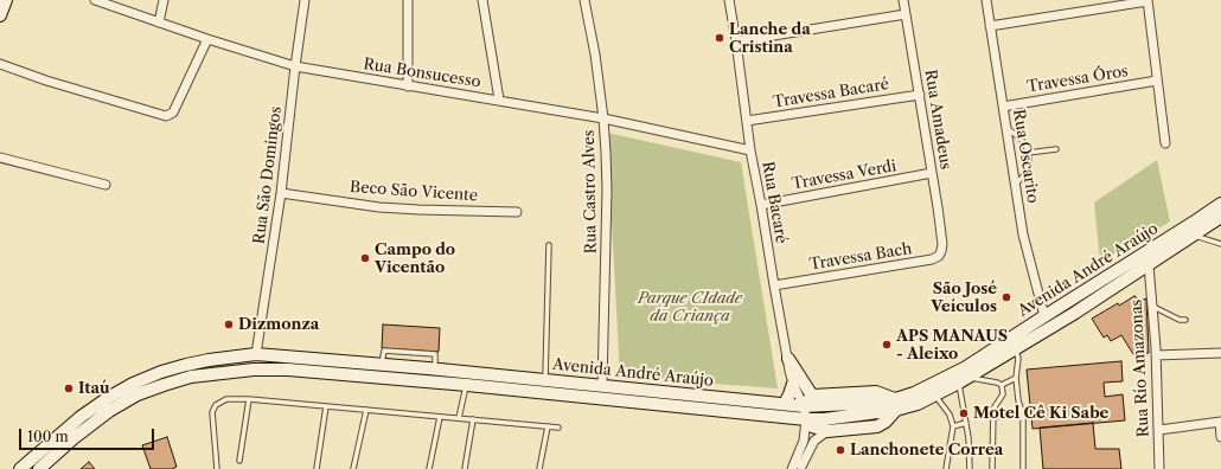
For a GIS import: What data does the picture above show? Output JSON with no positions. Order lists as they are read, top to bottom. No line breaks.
{"streets":{"main road":["Avenida André Araújo"],"street":["Rua Bonsucesso","Travessa Óros","Travessa Bacaré","Rua Amadeus","Rua Oscarito","Rua São Domingos","Travessa Verdi","Beco São Vicente","Rua Castro Alves","Rua Bacaré","Travessa Bach","Rua Río Amazonas"]},"crossings":[["Rua Bonsucesso","Rua São Domingos"],["Rua Bonsucesso","Rua Castro Alves"],["Rua Bonsucesso","Rua Bacaré"],["Travessa Óros","Rua Oscarito"],["Travessa Bacaré","Rua Amadeus"],["Travessa Bacaré","Rua Bacaré"],["Rua Amadeus","Travessa Verdi"],["Rua Amadeus","Travessa Bach"],["Rua Oscarito","Avenida André Araújo"],["Rua São Domingos","Beco São Vicente"],["Rua São Domingos","Avenida André Araújo"],["Travessa Verdi","Rua Bacaré"],["Rua Castro Alves","Avenida André Araújo"],["Rua Bacaré","Travessa Bach"],["Rua Bacaré","Avenida André Araújo"],["Avenida André Araújo","Rua Río Amazonas"]],"parks":["Parque CIdade da Criança"],"places":["Lanche da Cristina","Campo do Vicentão","São José Veículos","Dizmonza","APS MANAUS - Aleixo","Itaú","Motel Cê Ki Sabe","Lanchonete Correa"],"scale_bar":"100 m"}
